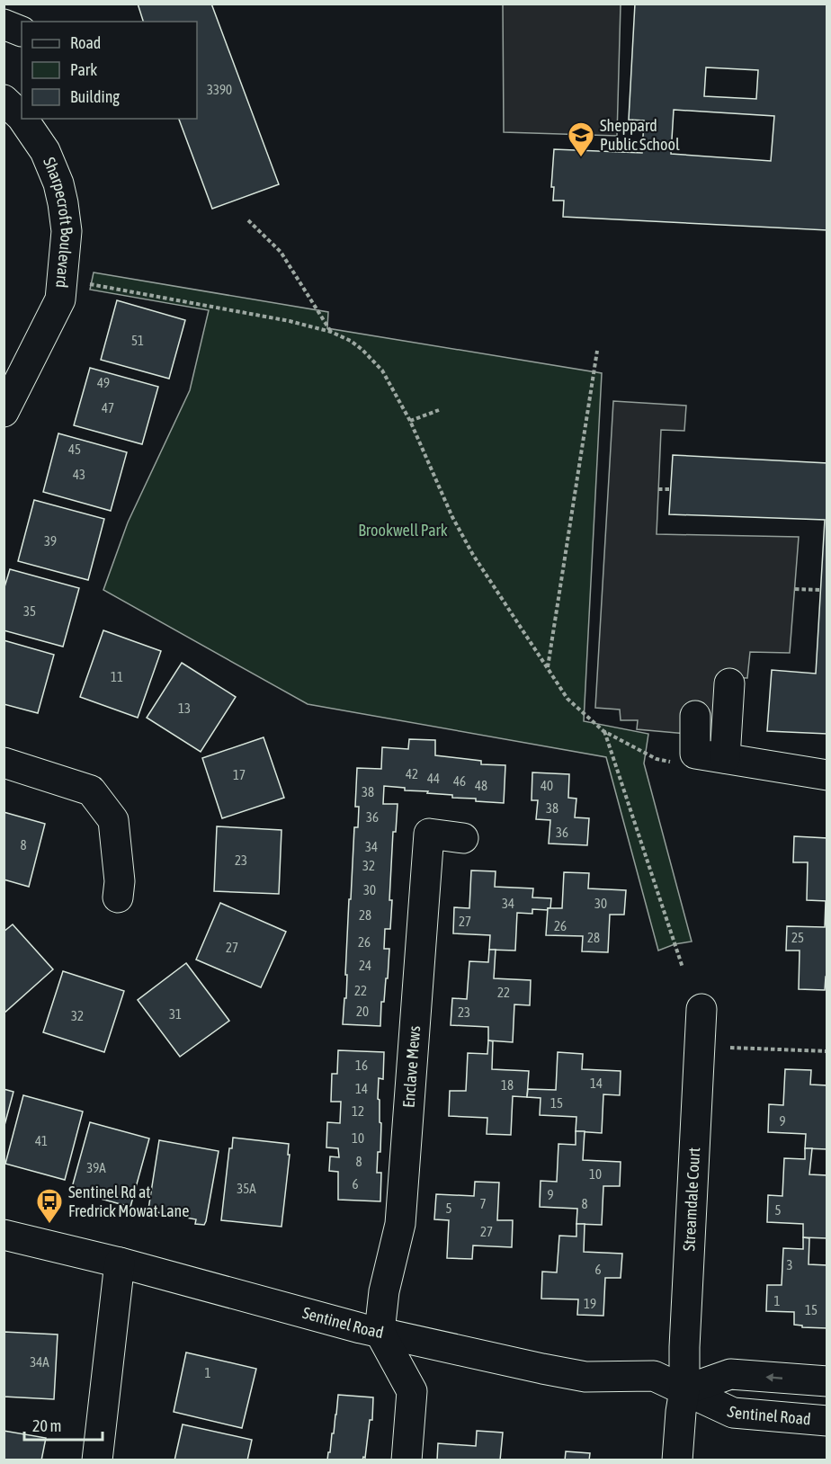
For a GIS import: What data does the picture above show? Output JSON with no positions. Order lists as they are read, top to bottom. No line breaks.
{"streets":{"street":["Sharpecroft Boulevard","Enclave Mews","Streamdale Court","Sentinel Road"]},"crossings":[["Enclave Mews","Sentinel Road"],["Streamdale Court","Sentinel Road"]],"parks":["Brookwell Park"],"places":{"school or university":["Sheppard Public School"],"bus stop":["Sentinel Rd at Fredrick Mowat Lane"]},"house_numbers":["3390","51","49","47","45","43","39","35","11","13","42","17","44","46","48","40","38","38","36","36","8","34","23","32","30","34","30","28","27","26","28","25","26","27","24","22","22","20","23","31","32","16","14","18","14","15","12","9","10","41","8","39A","10","6","35A","9","7","8","5","5","27","3","6","1","19","15","34A","1"],"legend":["Road","Park","Building"],"scale_bar":"20 m"}
